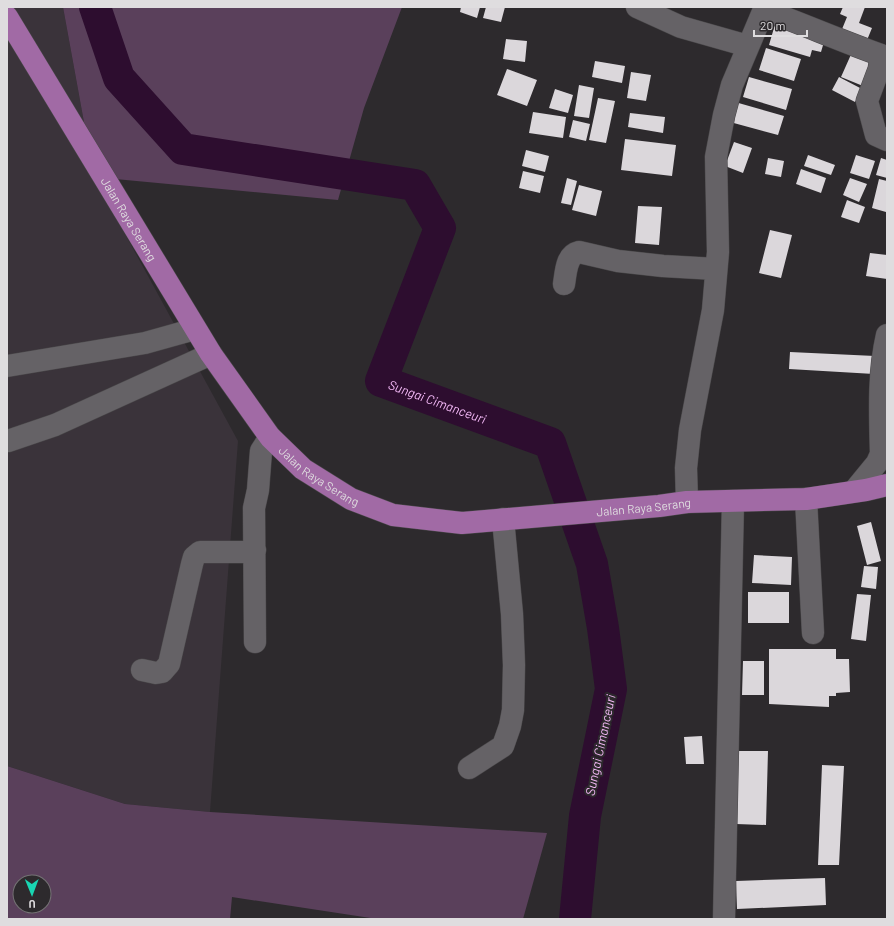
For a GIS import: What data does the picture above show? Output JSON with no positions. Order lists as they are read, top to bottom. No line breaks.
{"streets":{"highway":["Jalan Raya Serang"]},"water":["Sungai Cimanceuri"],"scale_bar":"20 m","north":"bottom"}
